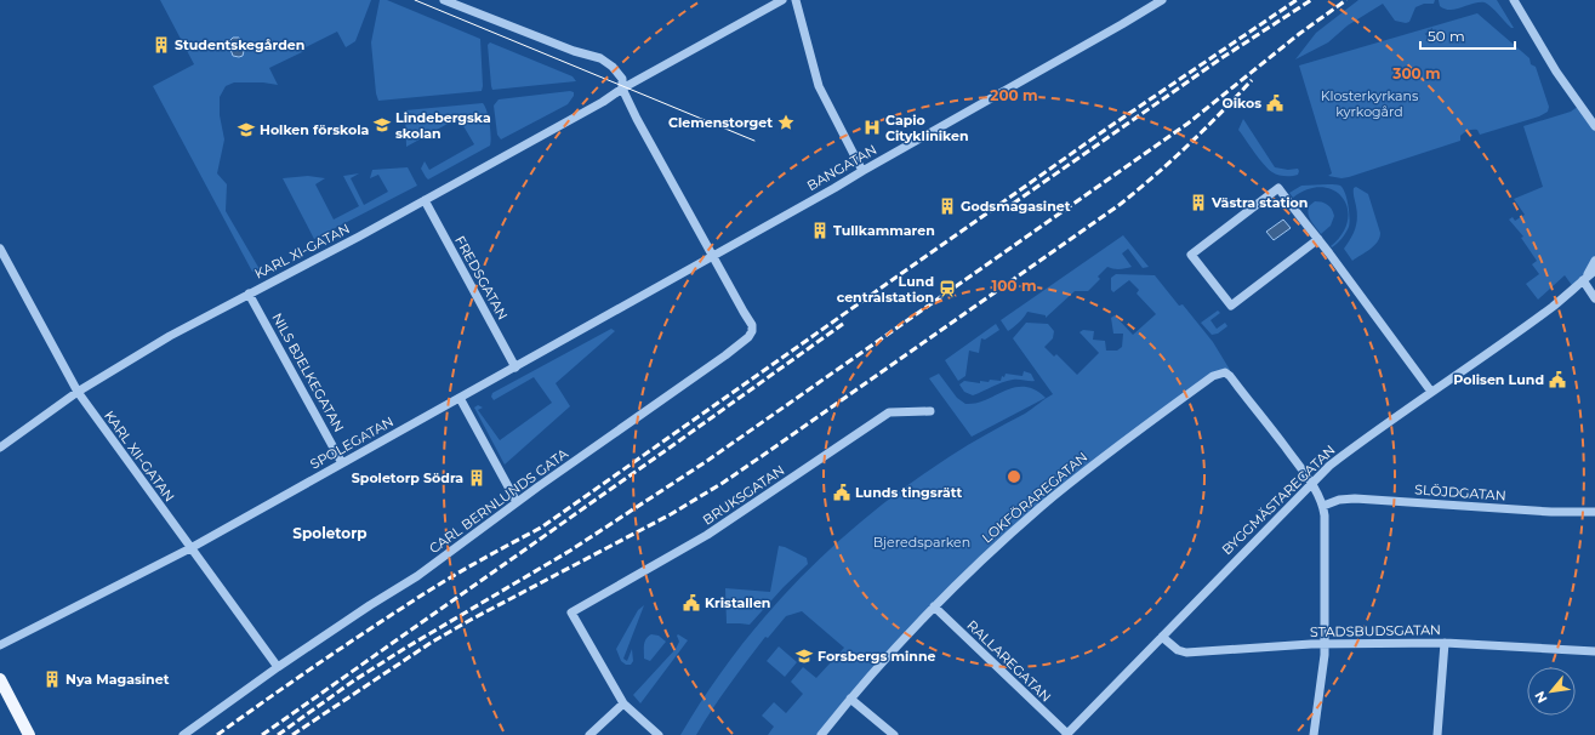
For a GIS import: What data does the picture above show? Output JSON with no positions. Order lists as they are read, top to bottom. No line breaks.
{"streets":{"street":["BANGATAN","KARL XI-GATAN","FREDSGATAN","NILS BJELKEGATAN","SPOLEGATAN","KARL XII-GATAN","SLÖJDGATAN","BRUKSGATAN","LOKFÖRAREGATAN","BYGGMÄSTAREGATAN","CARL BERNLUNDS GATA","STADSBUDSGATAN","RALLAREGATAN"]},"crossings":[["BANGATAN","SPOLEGATAN"],["BANGATAN","CARL BERNLUNDS GATA"],["KARL XI-GATAN","FREDSGATAN"],["KARL XI-GATAN","NILS BJELKEGATAN"],["KARL XI-GATAN","KARL XII-GATAN"],["FREDSGATAN","SPOLEGATAN"],["NILS BJELKEGATAN","SPOLEGATAN"],["SPOLEGATAN","KARL XII-GATAN"],["SPOLEGATAN","CARL BERNLUNDS GATA"],["KARL XII-GATAN","CARL BERNLUNDS GATA"],["LOKFÖRAREGATAN","BYGGMÄSTAREGATAN"],["LOKFÖRAREGATAN","RALLAREGATAN"],["BYGGMÄSTAREGATAN","STADSBUDSGATAN"],["BYGGMÄSTAREGATAN","RALLAREGATAN"]],"districts":["Spoletorp"],"parks":["Klosterkyrkans kyrkogård","Bjeredsparken"],"places":{"building":["Studentskegården","Västra station","Godsmagasinet","Tullkammaren","Spoletorp Södra","Nya Magasinet"],"public building":["Oikos","Polisen Lund","Lunds tingsrätt","Kristallen"],"place":["Clemenstorget"],"school or university":["Lindebergska skolan","Holken förskola","Forsbergs minne"],"hospital":["Capio Citykliniken"],"station":["Lund centralstation"]},"scale_bar":"50 m","north":"bottom left","rings":["300 m","200 m","100 m"]}
